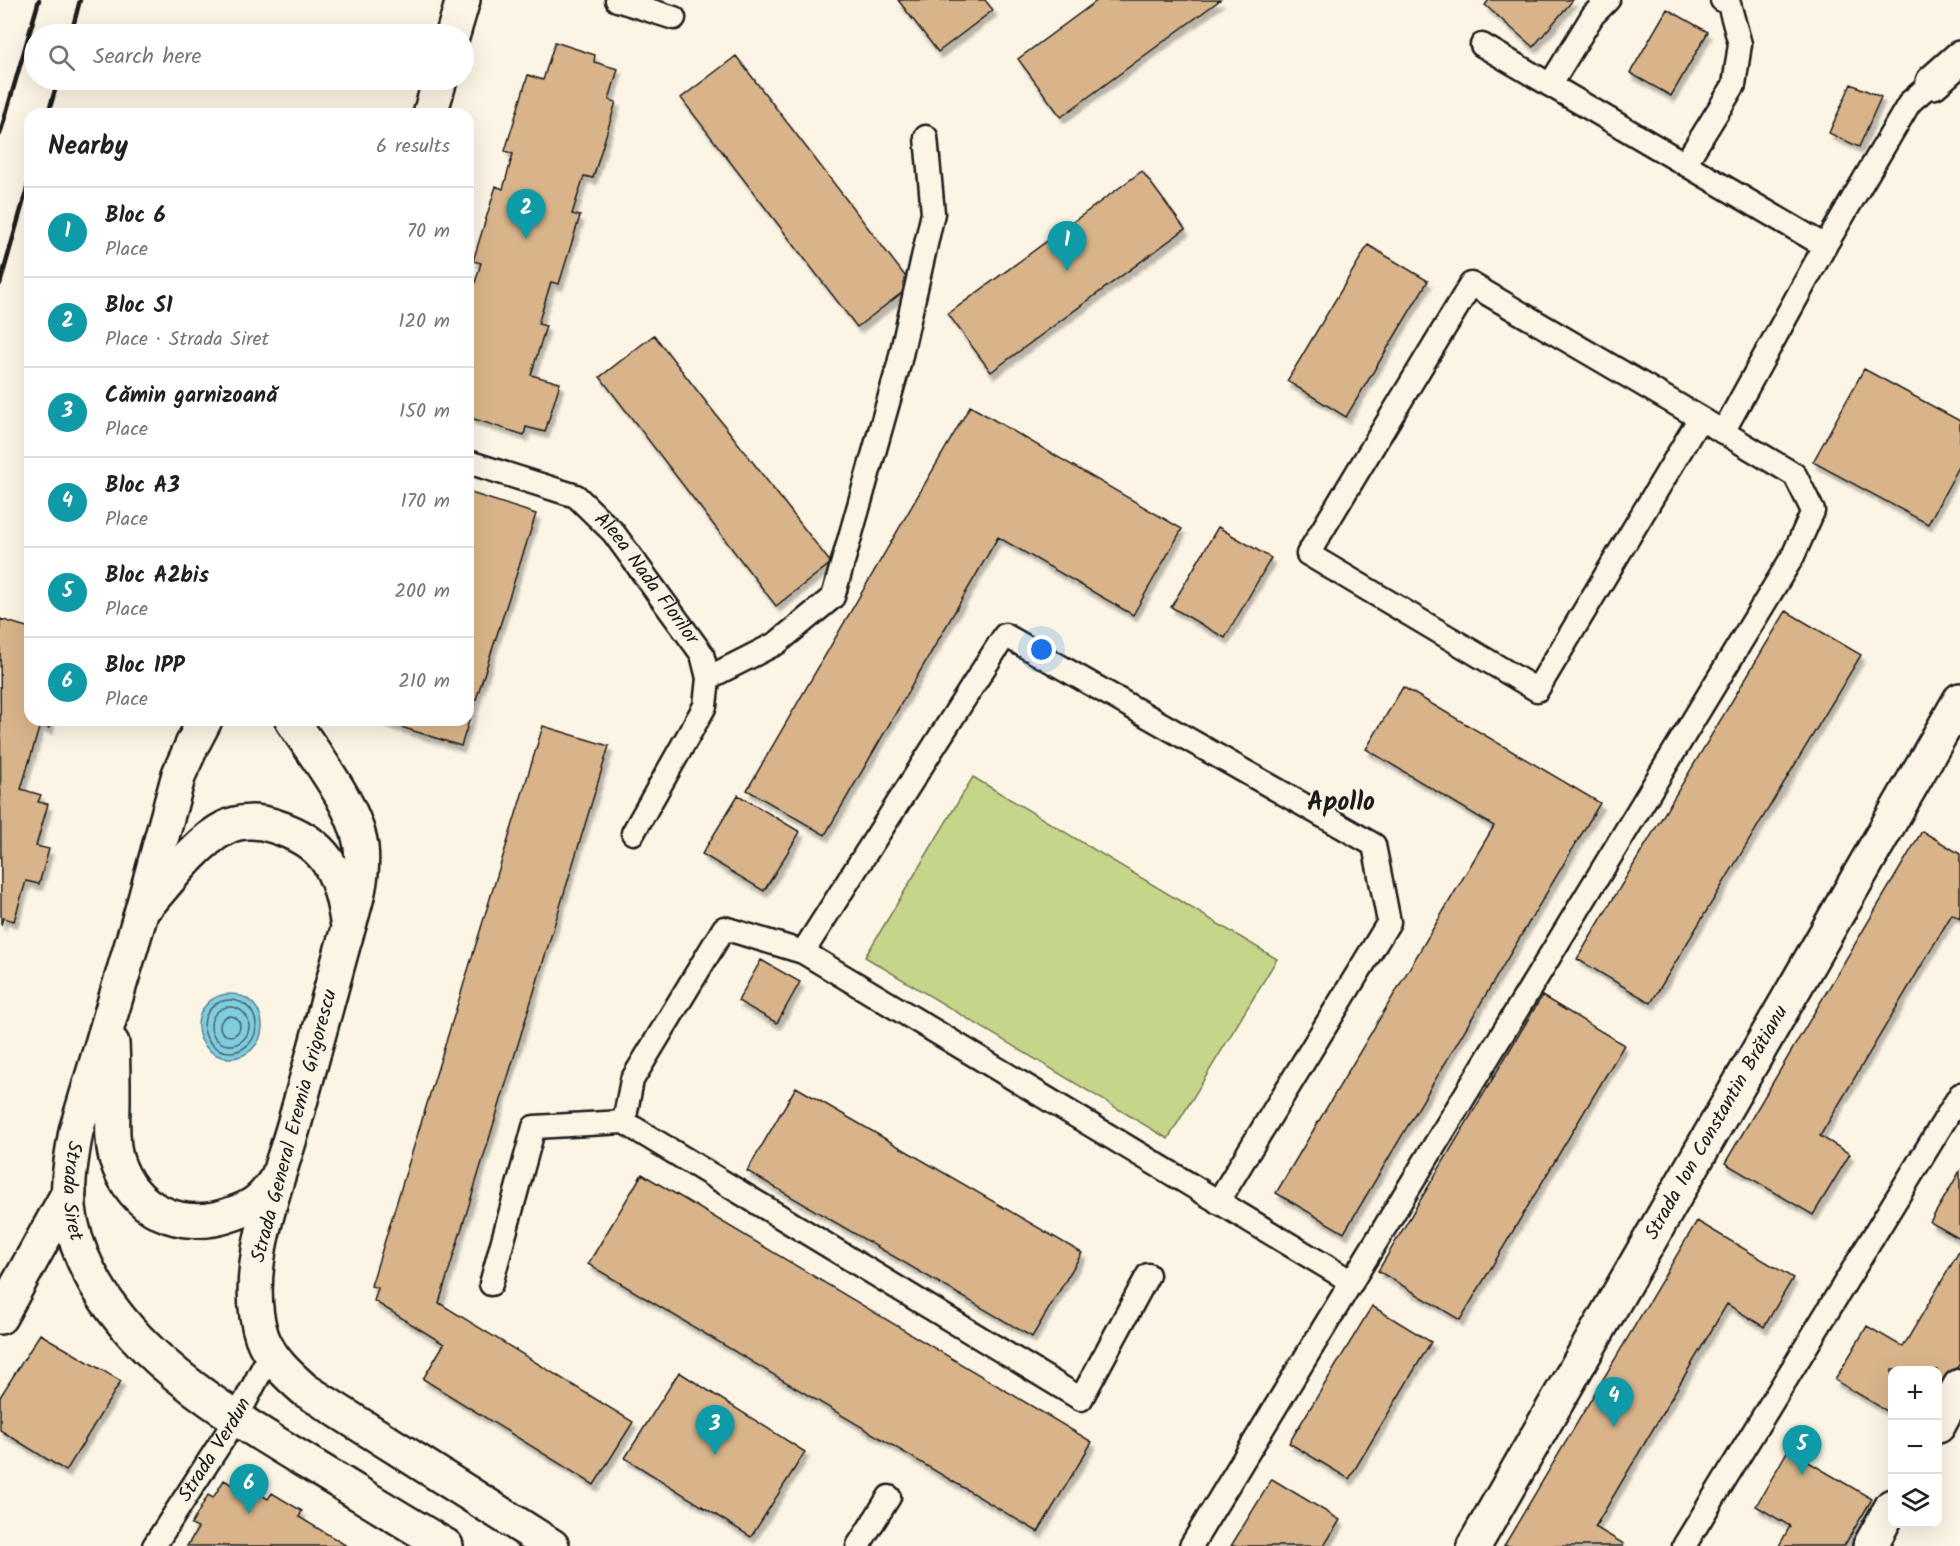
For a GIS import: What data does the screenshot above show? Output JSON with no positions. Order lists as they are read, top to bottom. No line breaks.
{"streets":{"street":["Strada Ion Constantin Brătianu","Strada General Eremia Grigorescu","Strada Siret"],"lane":["Aleea Nada Florilor","Strada Verdun"]},"crossings":[["Strada General Eremia Grigorescu","Strada Siret"],["Strada General Eremia Grigorescu","Strada Verdun"],["Strada Siret","Strada Verdun"]],"districts":["Apollo"],"page":{"search":"Search here","heading":["Nearby","6 results"],"list":[{"mark":"1","name":"Bloc 6","note":"Place","value":"70 m"},{"mark":"2","name":"Bloc S1","note":"Place · Strada Siret","value":"120 m"},{"mark":"3","name":"Cămin garnizoană","note":"Place","value":"150 m"},{"mark":"4","name":"Bloc A3","note":"Place","value":"170 m"},{"mark":"5","name":"Bloc A2bis","note":"Place","value":"200 m"},{"mark":"6","name":"Bloc 1PP","note":"Place","value":"210 m"}],"pins":["2","1","4","3","5","6"],"map_buttons":["+","−"]}}
